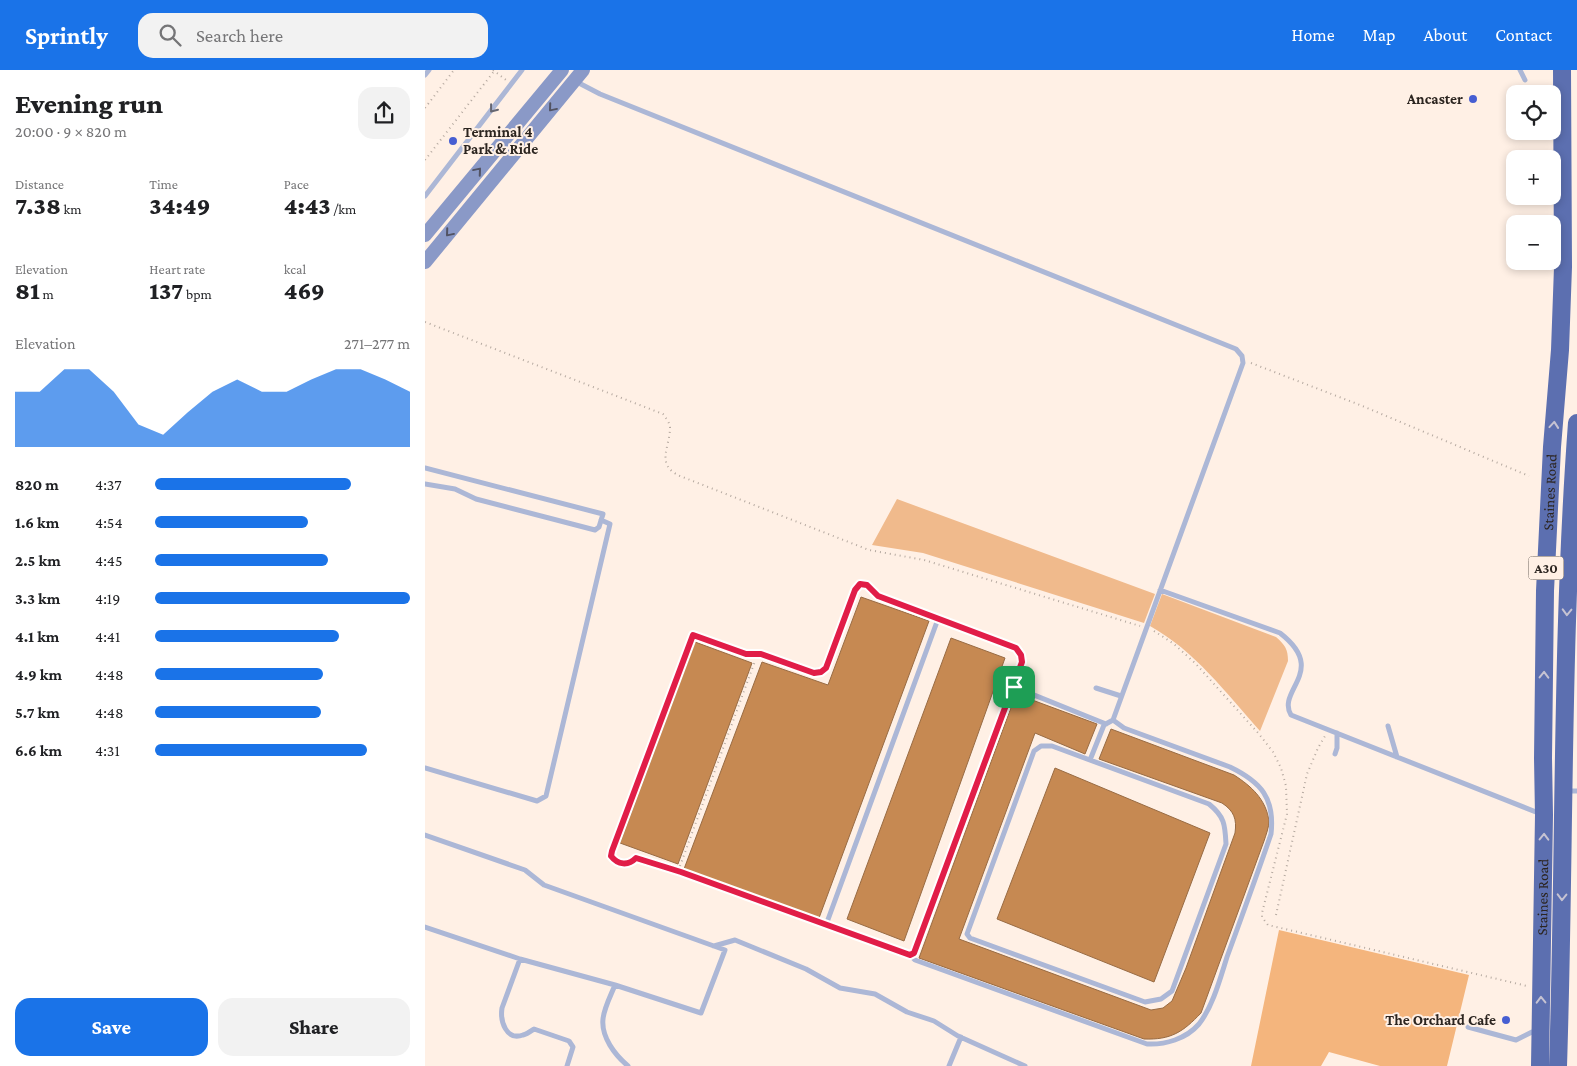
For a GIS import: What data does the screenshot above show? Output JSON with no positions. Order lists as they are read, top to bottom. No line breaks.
{"streets":{"highway":["Staines Road","A30"]},"places":["Ancaster","Terminal 4 Park & Ride","The Orchard Cafe"],"page":{"header":"Sprintly","search":"Search here","nav":["Home","Map","About","Contact"],"heading":["Evening run","20:00 · 9 × 820 m"],"map_buttons":["+","−"],"stats":[["Distance","7.38 km"],["Time","34:49"],["Pace","4:43 /km"],["Elevation","81 m"],["Heart rate","137 bpm"],["kcal","469"]],"chart":["Elevation","271–277 m"],"list":[{"name":"820 m","note":"4:37"},{"name":"1.6 km","note":"4:54"},{"name":"2.5 km","note":"4:45"},{"name":"3.3 km","note":"4:19"},{"name":"4.1 km","note":"4:41"},{"name":"4.9 km","note":"4:48"},{"name":"5.7 km","note":"4:48"},{"name":"6.6 km","note":"4:31"}],"buttons":["Save","Share"]}}
